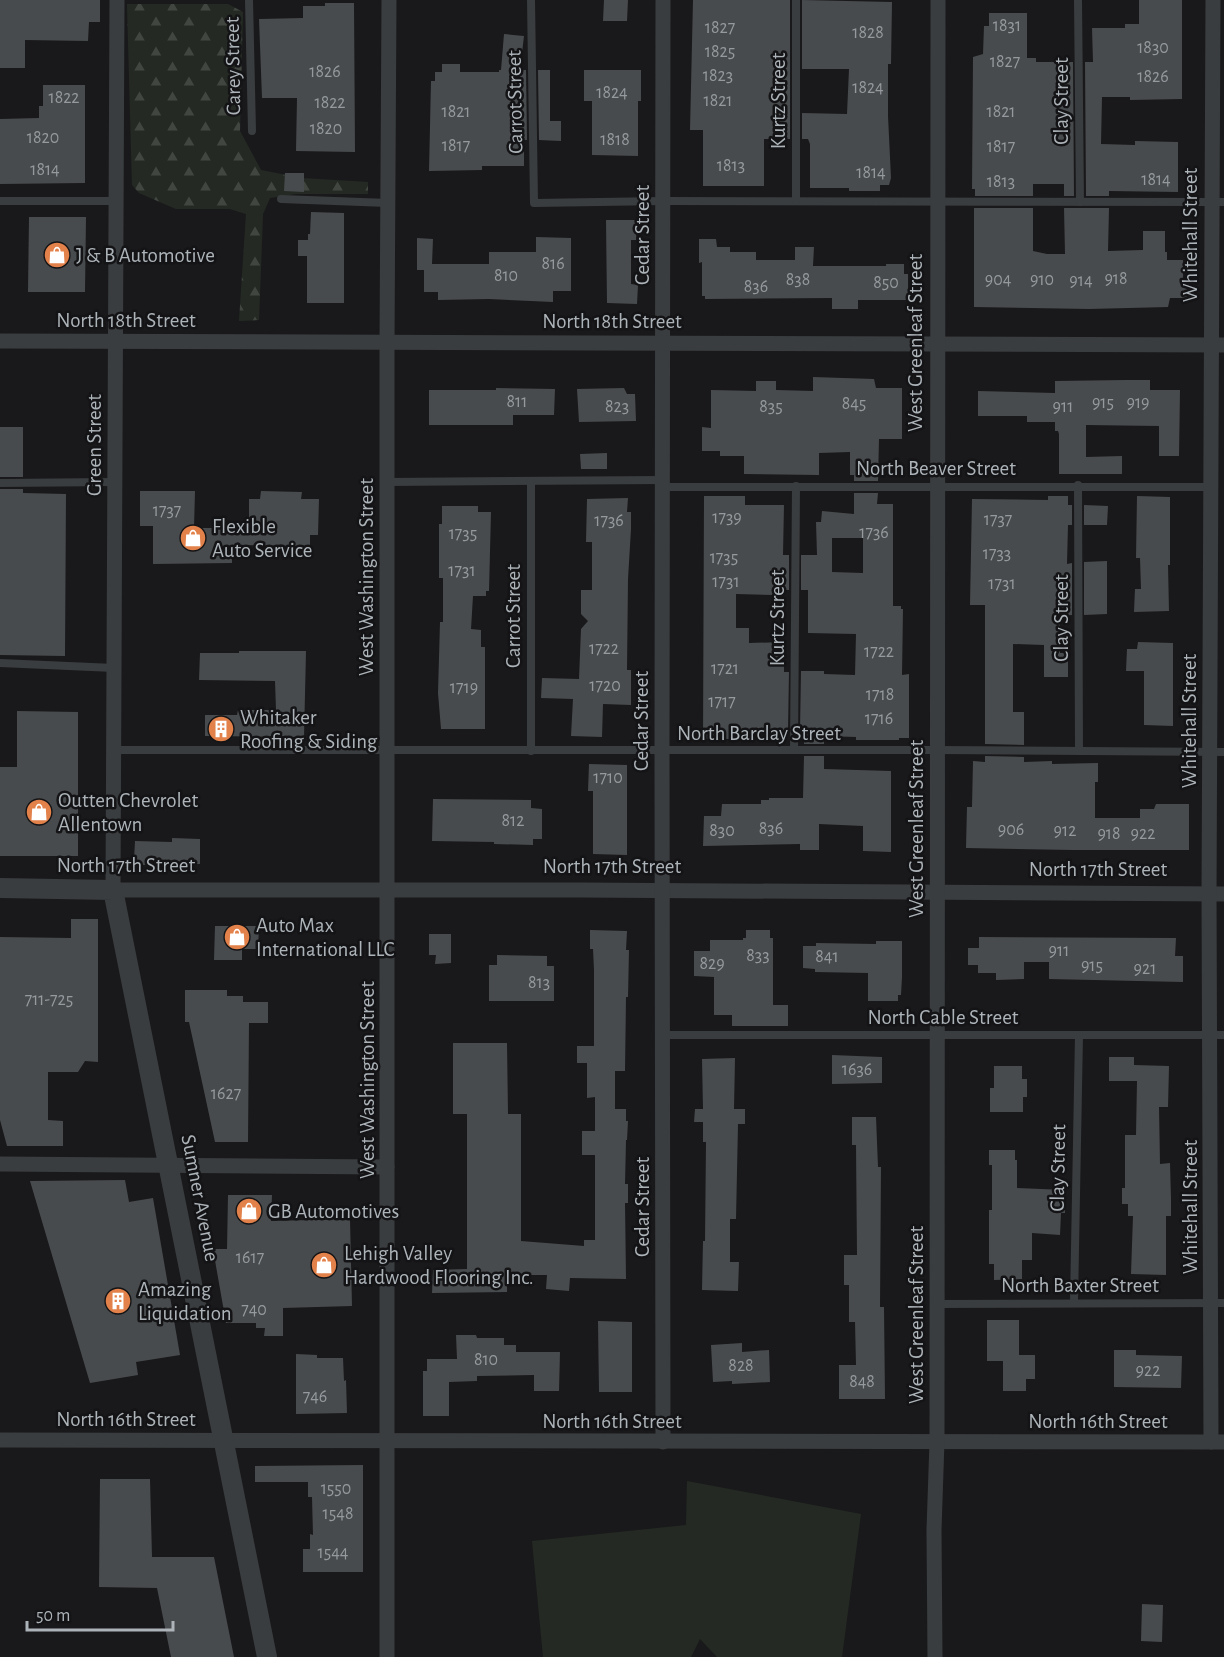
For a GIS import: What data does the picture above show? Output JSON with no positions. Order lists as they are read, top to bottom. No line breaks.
{"streets":{"street":["Cedar Street","Whitehall Street","North 18th Street","West Greenleaf Street","Green Street","West Washington Street","North 17th Street","Sumner Avenue","North 16th Street"],"lane":["Carey Street","Kurtz Street","Clay Street","Carrot Street","North Beaver Street","North Barclay Street","North Cable Street","North Baxter Street"]},"crossings":[["Kurtz Street","North Beaver Street"],["Kurtz Street","North Barclay Street"],["Clay Street","North Beaver Street"],["Clay Street","North Barclay Street"],["Clay Street","North Cable Street"],["Clay Street","North Baxter Street"],["Carrot Street","Cedar Street"],["Carrot Street","North Beaver Street"],["Carrot Street","North Barclay Street"],["Cedar Street","North 18th Street"],["Cedar Street","North Beaver Street"],["Cedar Street","North Barclay Street"],["Cedar Street","North 17th Street"],["Cedar Street","North Cable Street"],["Cedar Street","North 16th Street"],["Whitehall Street","North 18th Street"],["Whitehall Street","North Beaver Street"],["Whitehall Street","North Barclay Street"],["Whitehall Street","North 17th Street"],["Whitehall Street","North Cable Street"],["Whitehall Street","North Baxter Street"],["Whitehall Street","North 16th Street"],["North 18th Street","West Greenleaf Street"],["North 18th Street","Green Street"],["North 18th Street","West Washington Street"],["West Greenleaf Street","North Beaver Street"],["West Greenleaf Street","North Barclay Street"],["West Greenleaf Street","North 17th Street"],["West Greenleaf Street","North Cable Street"],["West Greenleaf Street","North Baxter Street"],["West Greenleaf Street","North 16th Street"],["Green Street","North Barclay Street"],["Green Street","North 17th Street"],["Green Street","Sumner Avenue"],["North Beaver Street","West Washington Street"],["West Washington Street","North Barclay Street"],["West Washington Street","North 17th Street"],["West Washington Street","North 16th Street"],["North 17th Street","Sumner Avenue"],["Sumner Avenue","North 16th Street"]],"places":{"shop":["J & B Automotive","Flexible Auto Service","Outten Chevrolet Allentown","Auto Max International LLC","GB Automotives","Lehigh Valley Hardwood Flooring Inc."],"building":["Whitaker Roofing & Siding","Amazing Liquidation"]},"house_numbers":["1831","1827","1828","1830","1825","1827","1826","1823","1826","1824","1824","1822","1821","1822","1821","1821","1820","1820","1818","1817","1817","1813","1814","1814","1814","1813","816","810","918","838","904","910","914","850","836","811","915","919","845","823","835","911","1737","1739","1737","1736","1736","1735","1733","1735","1731","1731","1731","1722","1722","1721","1720","1719","1718","1717","1716","1710","812","836","906","830","912","918","922","911","833","841","829","915","921","813","711-725","1636","1627","1617","740","810","828","922","848","746","1550","1548","1544"],"scale_bar":"50 m"}
